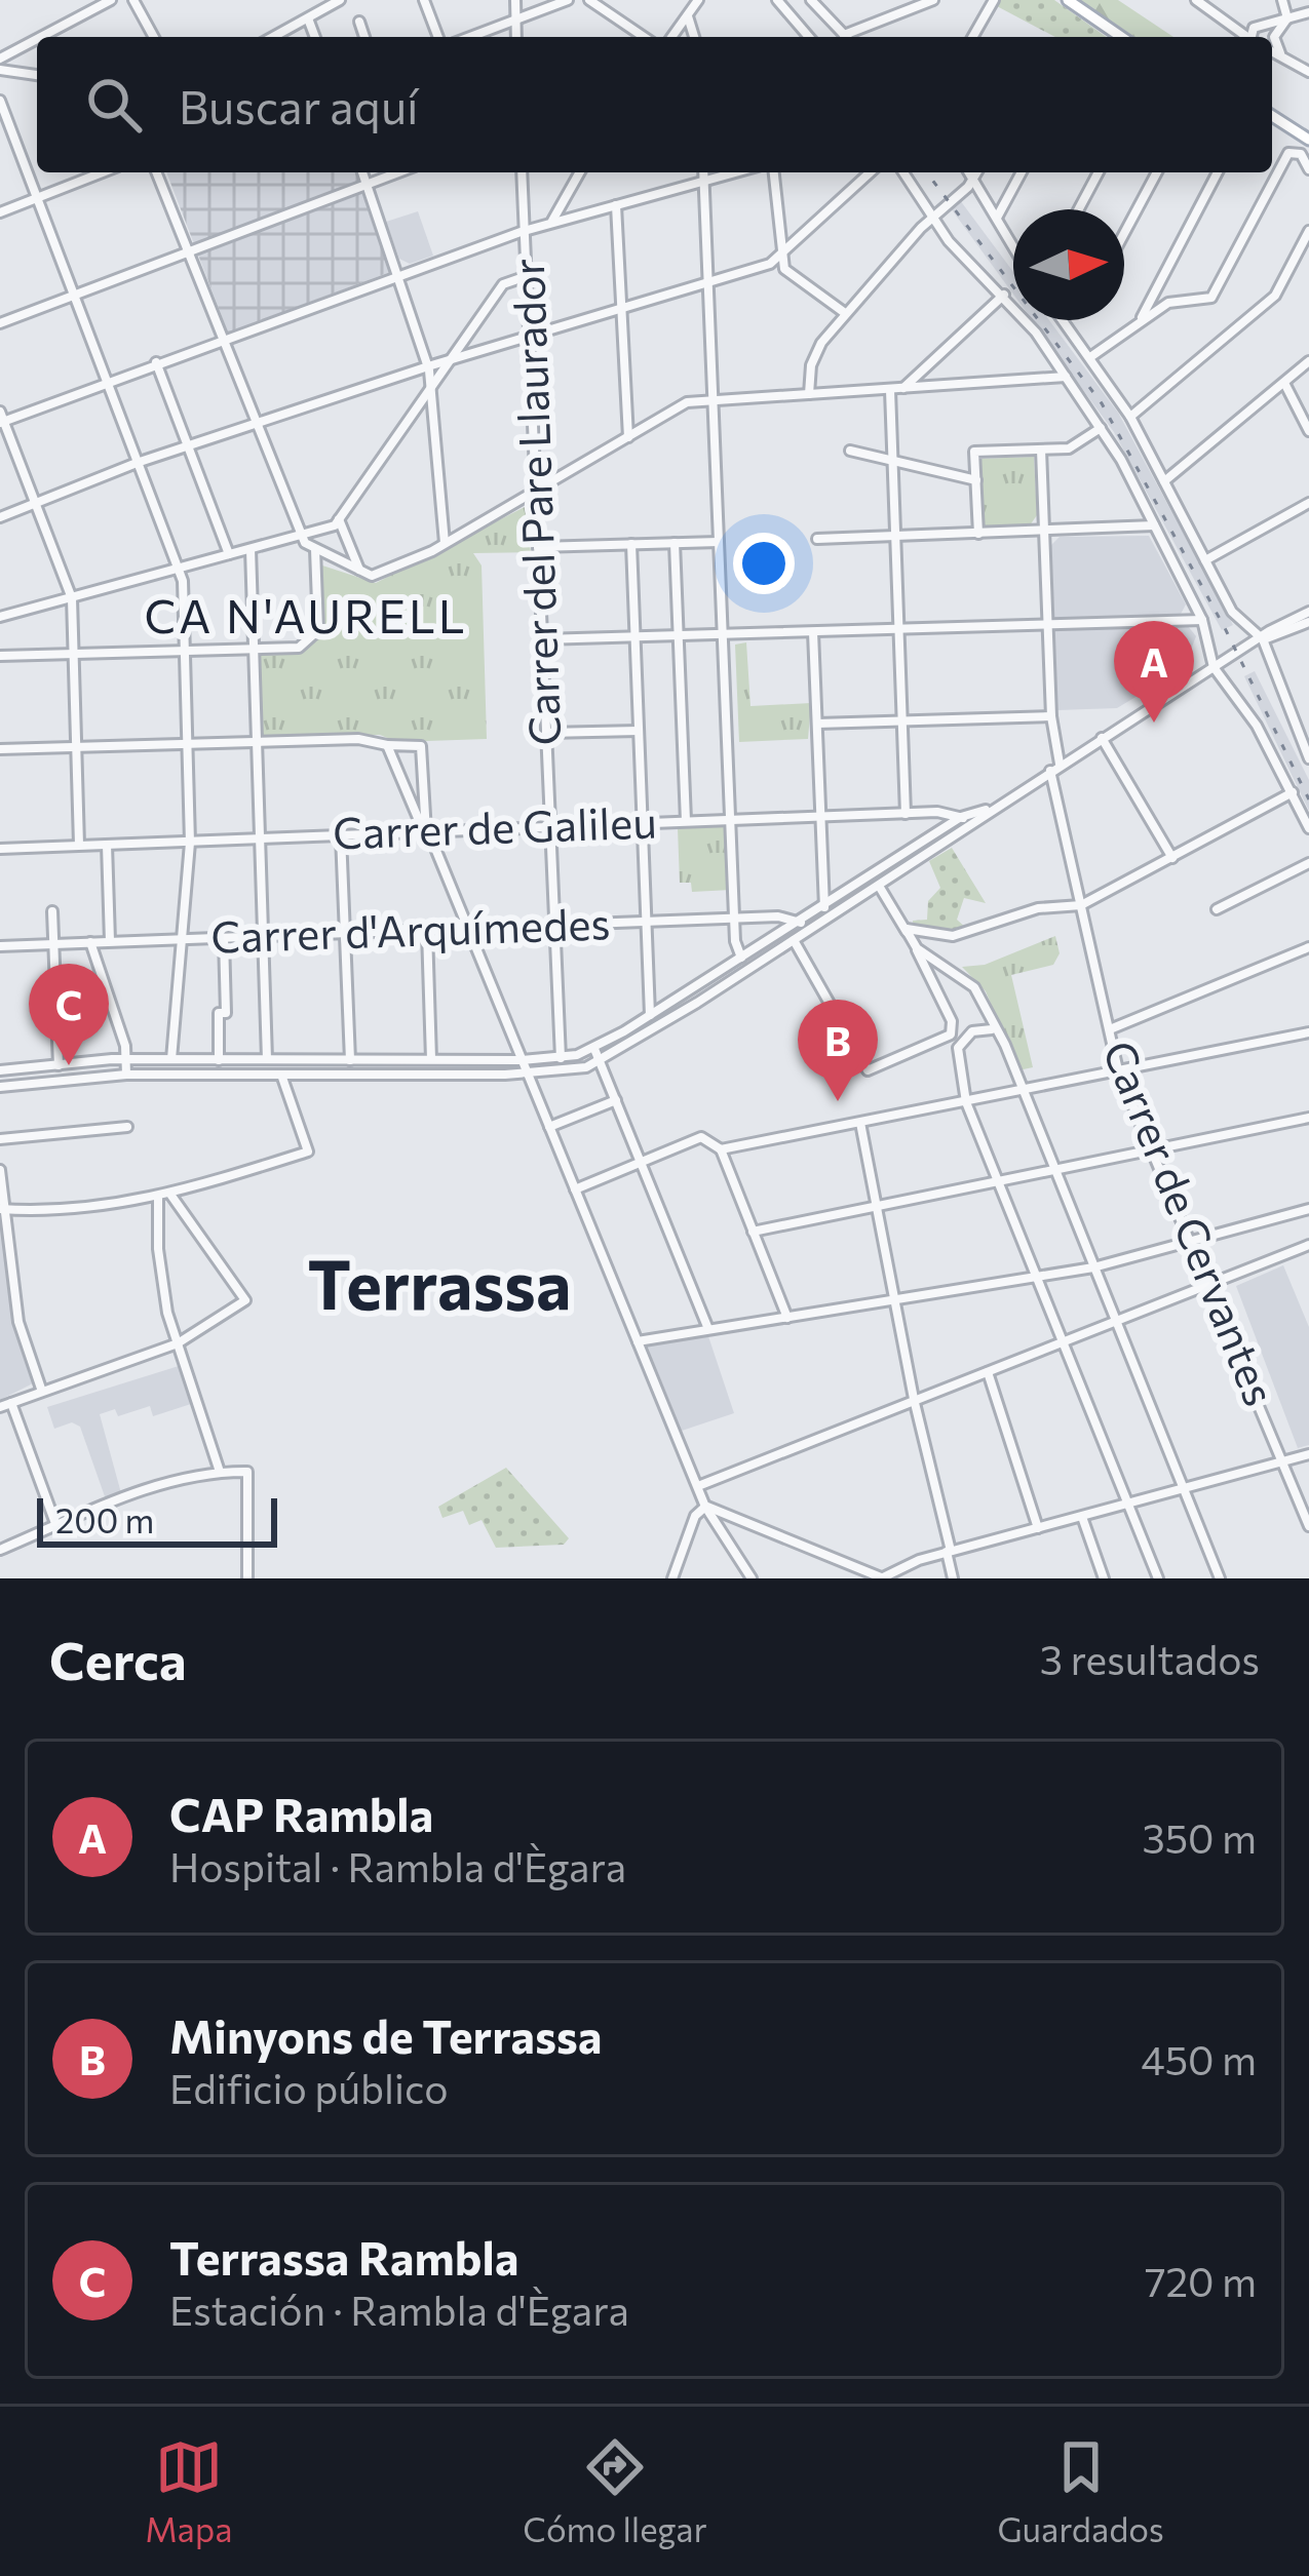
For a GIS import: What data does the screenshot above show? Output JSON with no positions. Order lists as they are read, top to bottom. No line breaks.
{"streets":{"street":["Carrer del Pare Llaurador","Carrer de Galileu","Carrer d'Arquímedes","Carrer de Cervantes"]},"crossings":[["Carrer del Pare Llaurador","Carrer de Galileu"],["Carrer del Pare Llaurador","Carrer d'Arquímedes"]],"districts":["CA N'AURELL","Terrassa"],"scale_bar":"200 m","north":"right","page":{"search":"Buscar aquí","pins":["A","C","B"],"scale":"200 m","heading":["Cerca","3 resultados"],"list":[{"mark":"A","name":"CAP Rambla","note":"Hospital · Rambla d'Ègara","value":"350 m"},{"mark":"B","name":"Minyons de Terrassa","note":"Edificio público","value":"450 m"},{"mark":"C","name":"Terrassa Rambla","note":"Estación · Rambla d'Ègara","value":"720 m"}],"nav":["Mapa","Cómo llegar","Guardados"]}}
